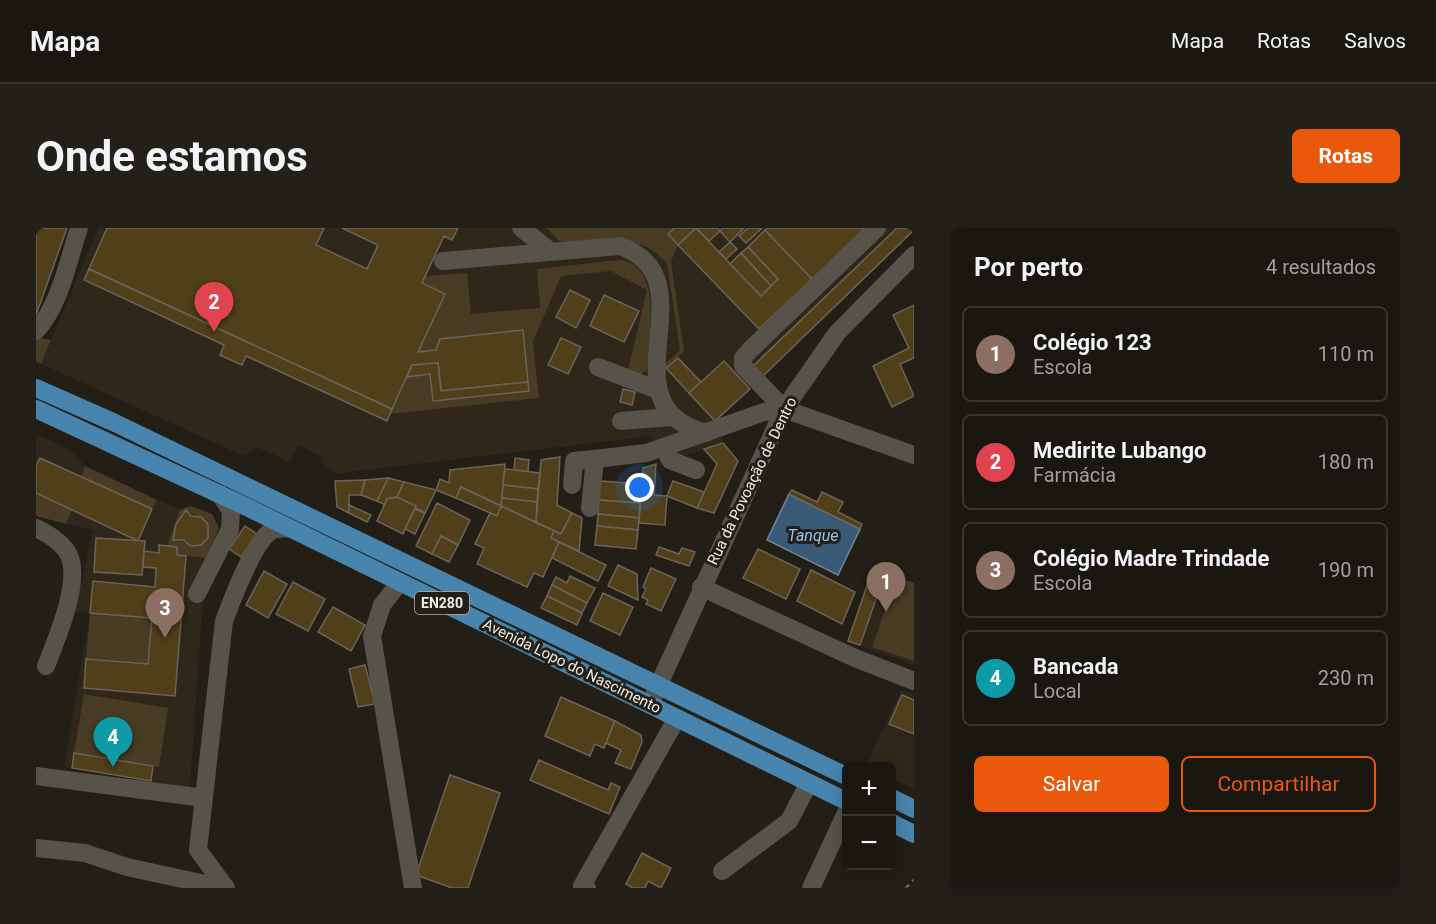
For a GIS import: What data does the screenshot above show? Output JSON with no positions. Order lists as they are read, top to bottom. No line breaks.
{"streets":{"main road":["EN280","Avenida Lopo do Nascimento"],"street":["Rua da Povoação de Dentro"]},"crossings":[["Rua da Povoação de Dentro","Avenida Lopo do Nascimento"]],"water":["Tanque"],"page":{"header":"Mapa","nav":["Mapa","Rotas","Salvos"],"buttons":["Rotas",["Salvar","Compartilhar"]],"title":"Onde estamos","heading":["Por perto","4 resultados"],"pins":["2","1","3","4"],"list":[{"mark":"1","name":"Colégio 123","note":"Escola","value":"110 m"},{"mark":"2","name":"Medirite Lubango","note":"Farmácia","value":"180 m"},{"mark":"3","name":"Colégio Madre Trindade","note":"Escola","value":"190 m"},{"mark":"4","name":"Bancada","note":"Local","value":"230 m"}],"map_buttons":["+","−"]}}
